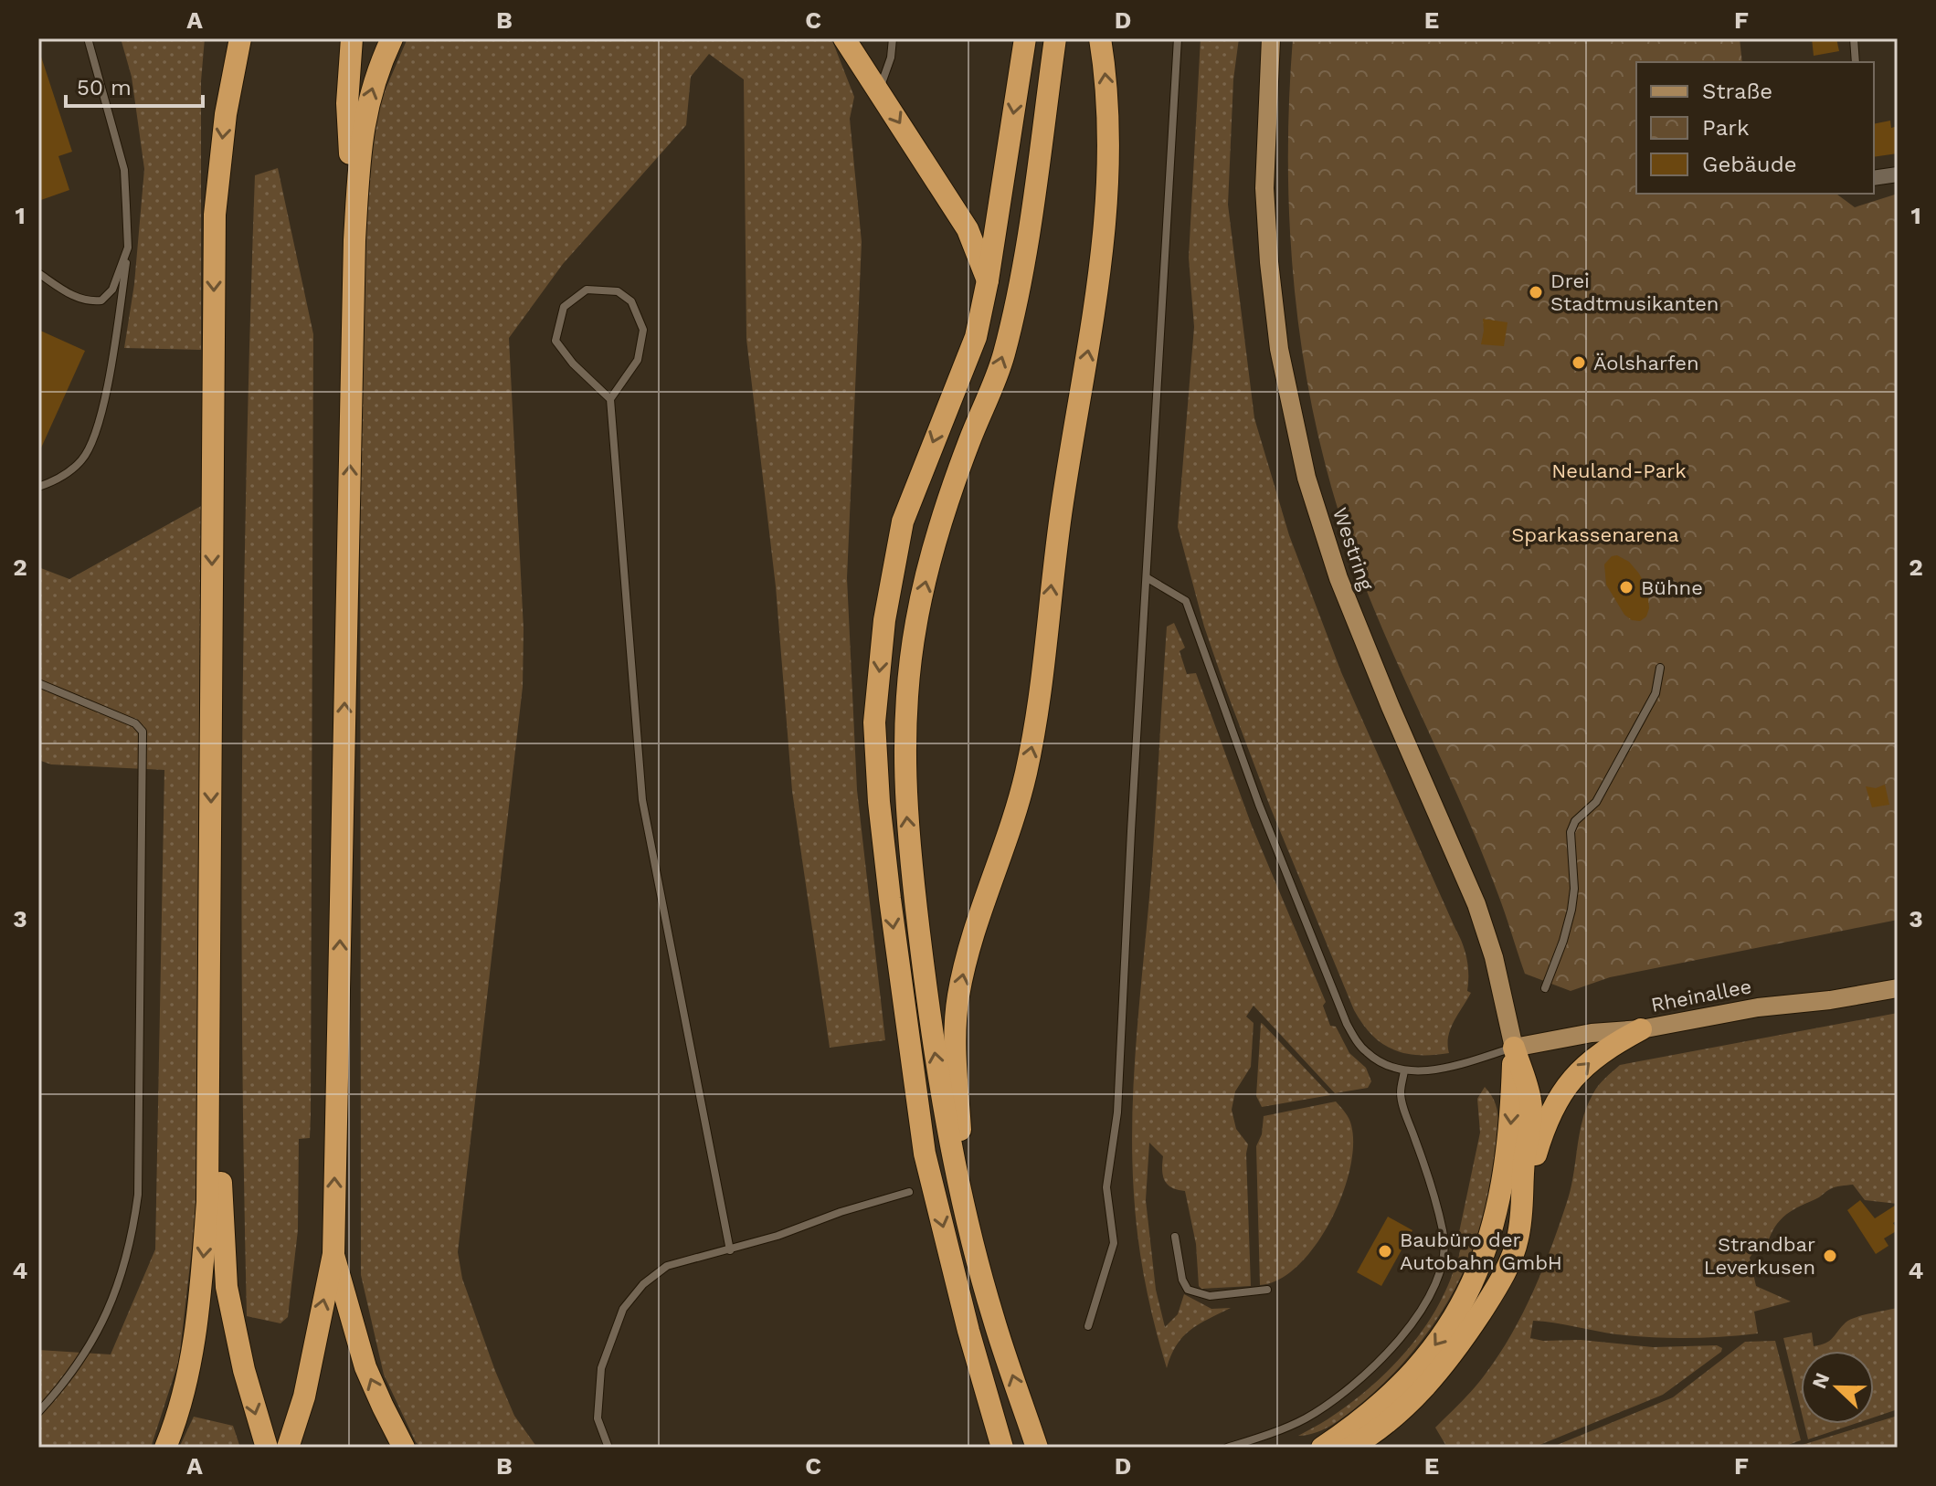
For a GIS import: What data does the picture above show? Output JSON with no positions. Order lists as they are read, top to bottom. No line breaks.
{"streets":{"main road":["Westring","Rheinallee"]},"crossings":[["Westring","Rheinallee"]],"parks":["Neuland-Park","Sparkassenarena"],"places":["Drei Stadtmusikanten","Äolsharfen","Bühne","Baubüro der Autobahn GmbH","Strandbar Leverkusen"],"legend":["Straße","Park","Gebäude"],"scale_bar":"50 m","north":"left","grid":{"columns":["A","B","C","D","E","F"],"rows":["1","2","3","4"]}}
